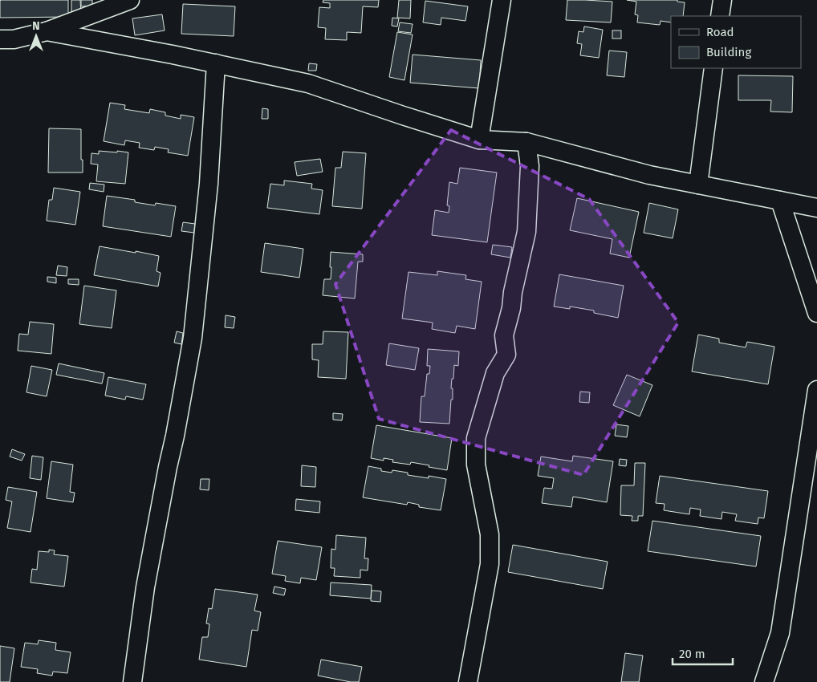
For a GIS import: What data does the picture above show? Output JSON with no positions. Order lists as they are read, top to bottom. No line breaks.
{"legend":["Road","Building"],"scale_bar":"20 m","north":"top"}
